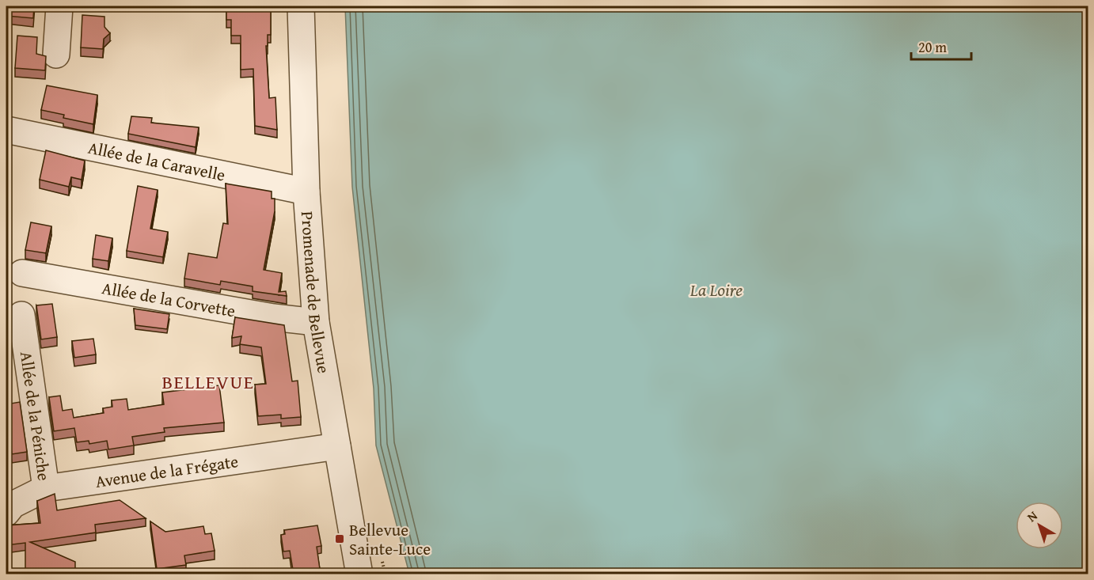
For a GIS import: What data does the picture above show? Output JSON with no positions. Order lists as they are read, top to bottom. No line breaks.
{"streets":{"street":["Allée de la Caravelle","Promenade de Bellevue","Allée de la Corvette","Allée de la Péniche","Avenue de la Frégate"]},"crossings":[["Allée de la Caravelle","Promenade de Bellevue"],["Promenade de Bellevue","Allée de la Corvette"],["Promenade de Bellevue","Avenue de la Frégate"],["Allée de la Péniche","Avenue de la Frégate"]],"districts":["BELLEVUE"],"water":["La Loire"],"places":{"transit":["Bellevue Sainte-Luce"]},"scale_bar":"20 m","north":"top left"}
